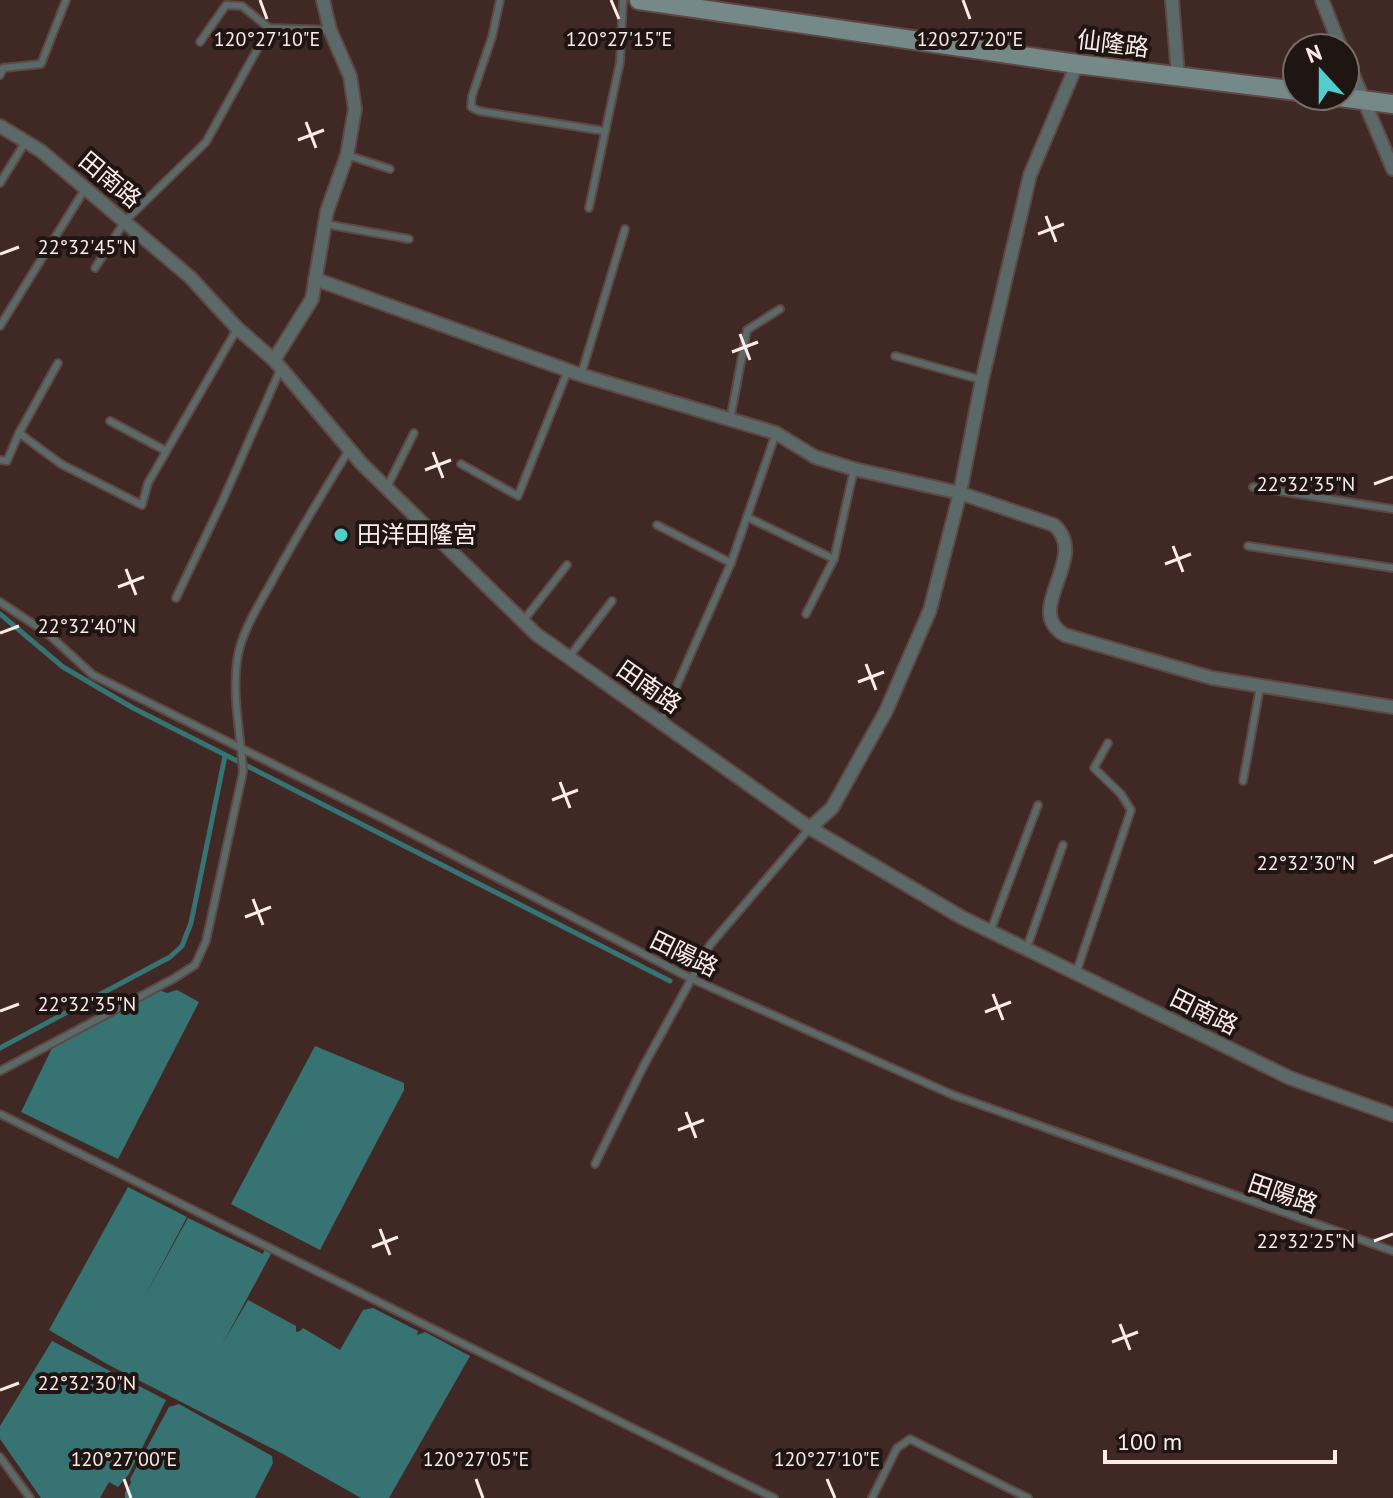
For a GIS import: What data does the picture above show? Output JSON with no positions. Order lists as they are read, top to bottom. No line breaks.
{"streets":{"street":["仙隆路","田南路"],"lane":["田陽路"]},"places":["田洋田隆宮"],"scale_bar":"100 m","north":"top","coordinates":["120°27'10\"E","120°27'15\"E","120°27'20\"E","22°32'45\"N","22°32'35\"N","22°32'40\"N","22°32'30\"N","22°32'25\"N","120°27'00\"E","120°27'05\"E"]}
